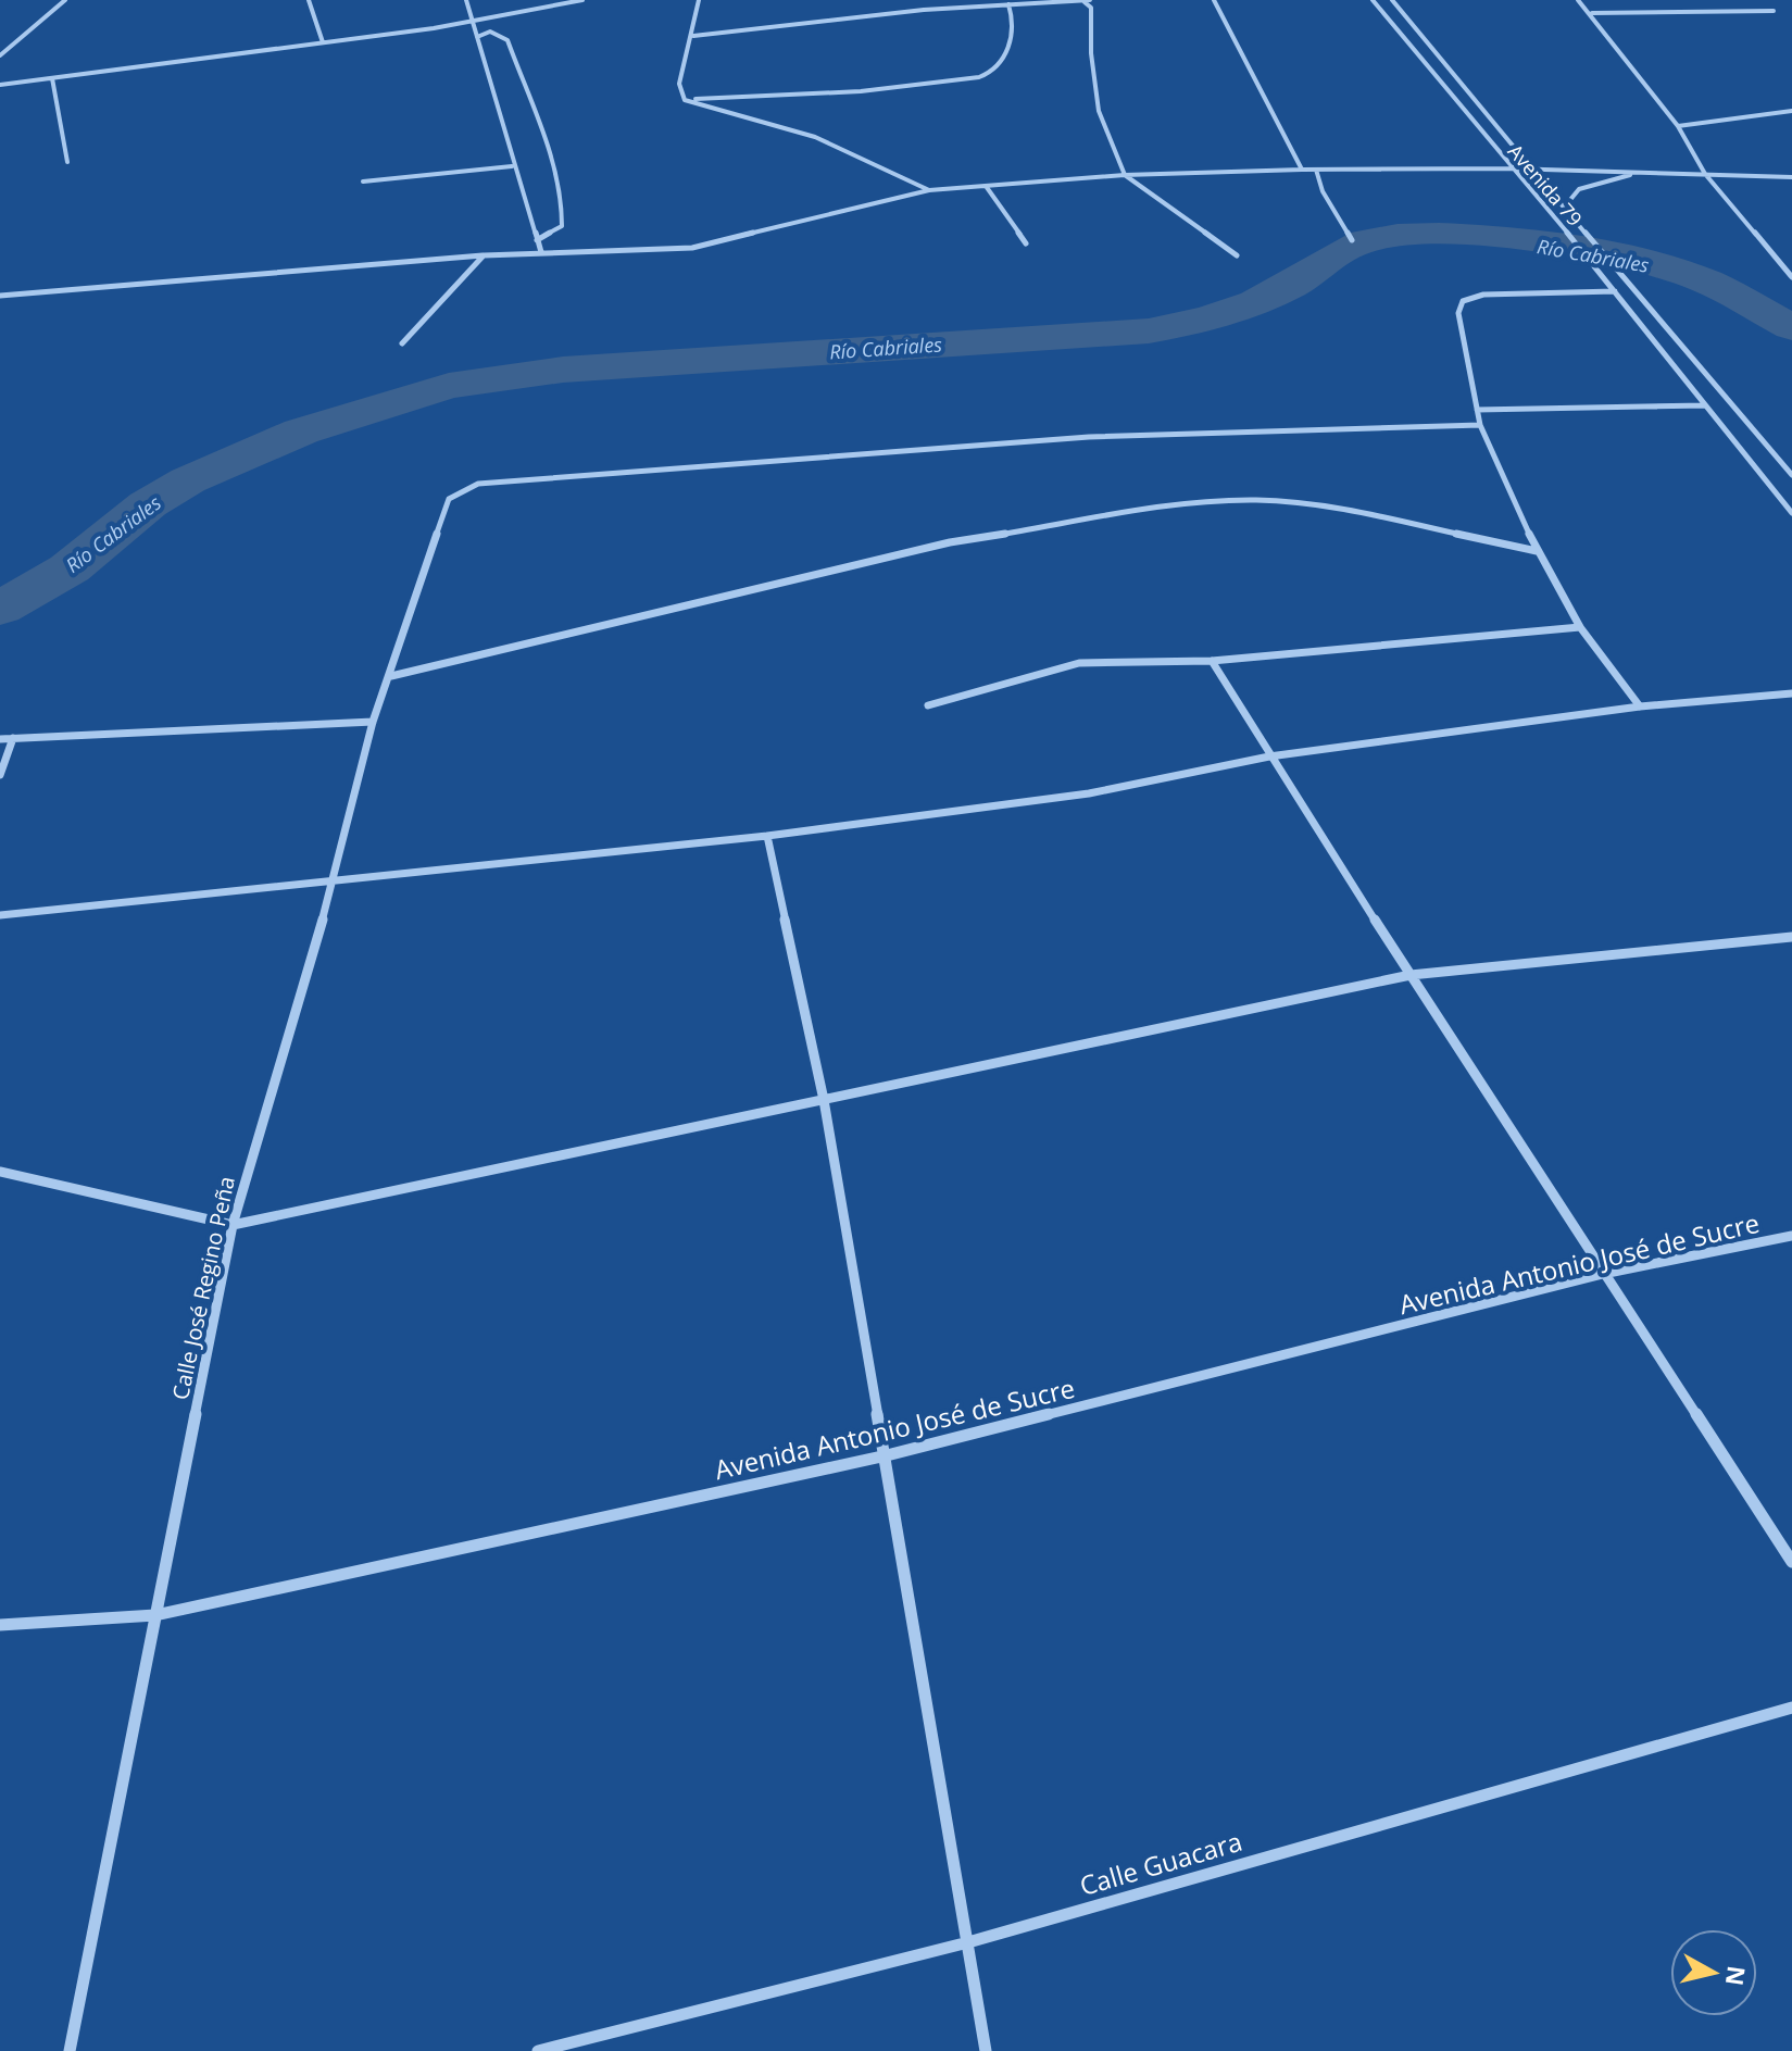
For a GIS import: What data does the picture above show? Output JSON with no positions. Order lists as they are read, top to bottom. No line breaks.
{"streets":{"street":["Avenida 79","Avenida Antonio José de Sucre","Calle José Regino Peña","Calle Guacara"]},"crossings":[["Avenida Antonio José de Sucre","Calle José Regino Peña"]],"water":["Río Cabriales"],"north":"right"}
